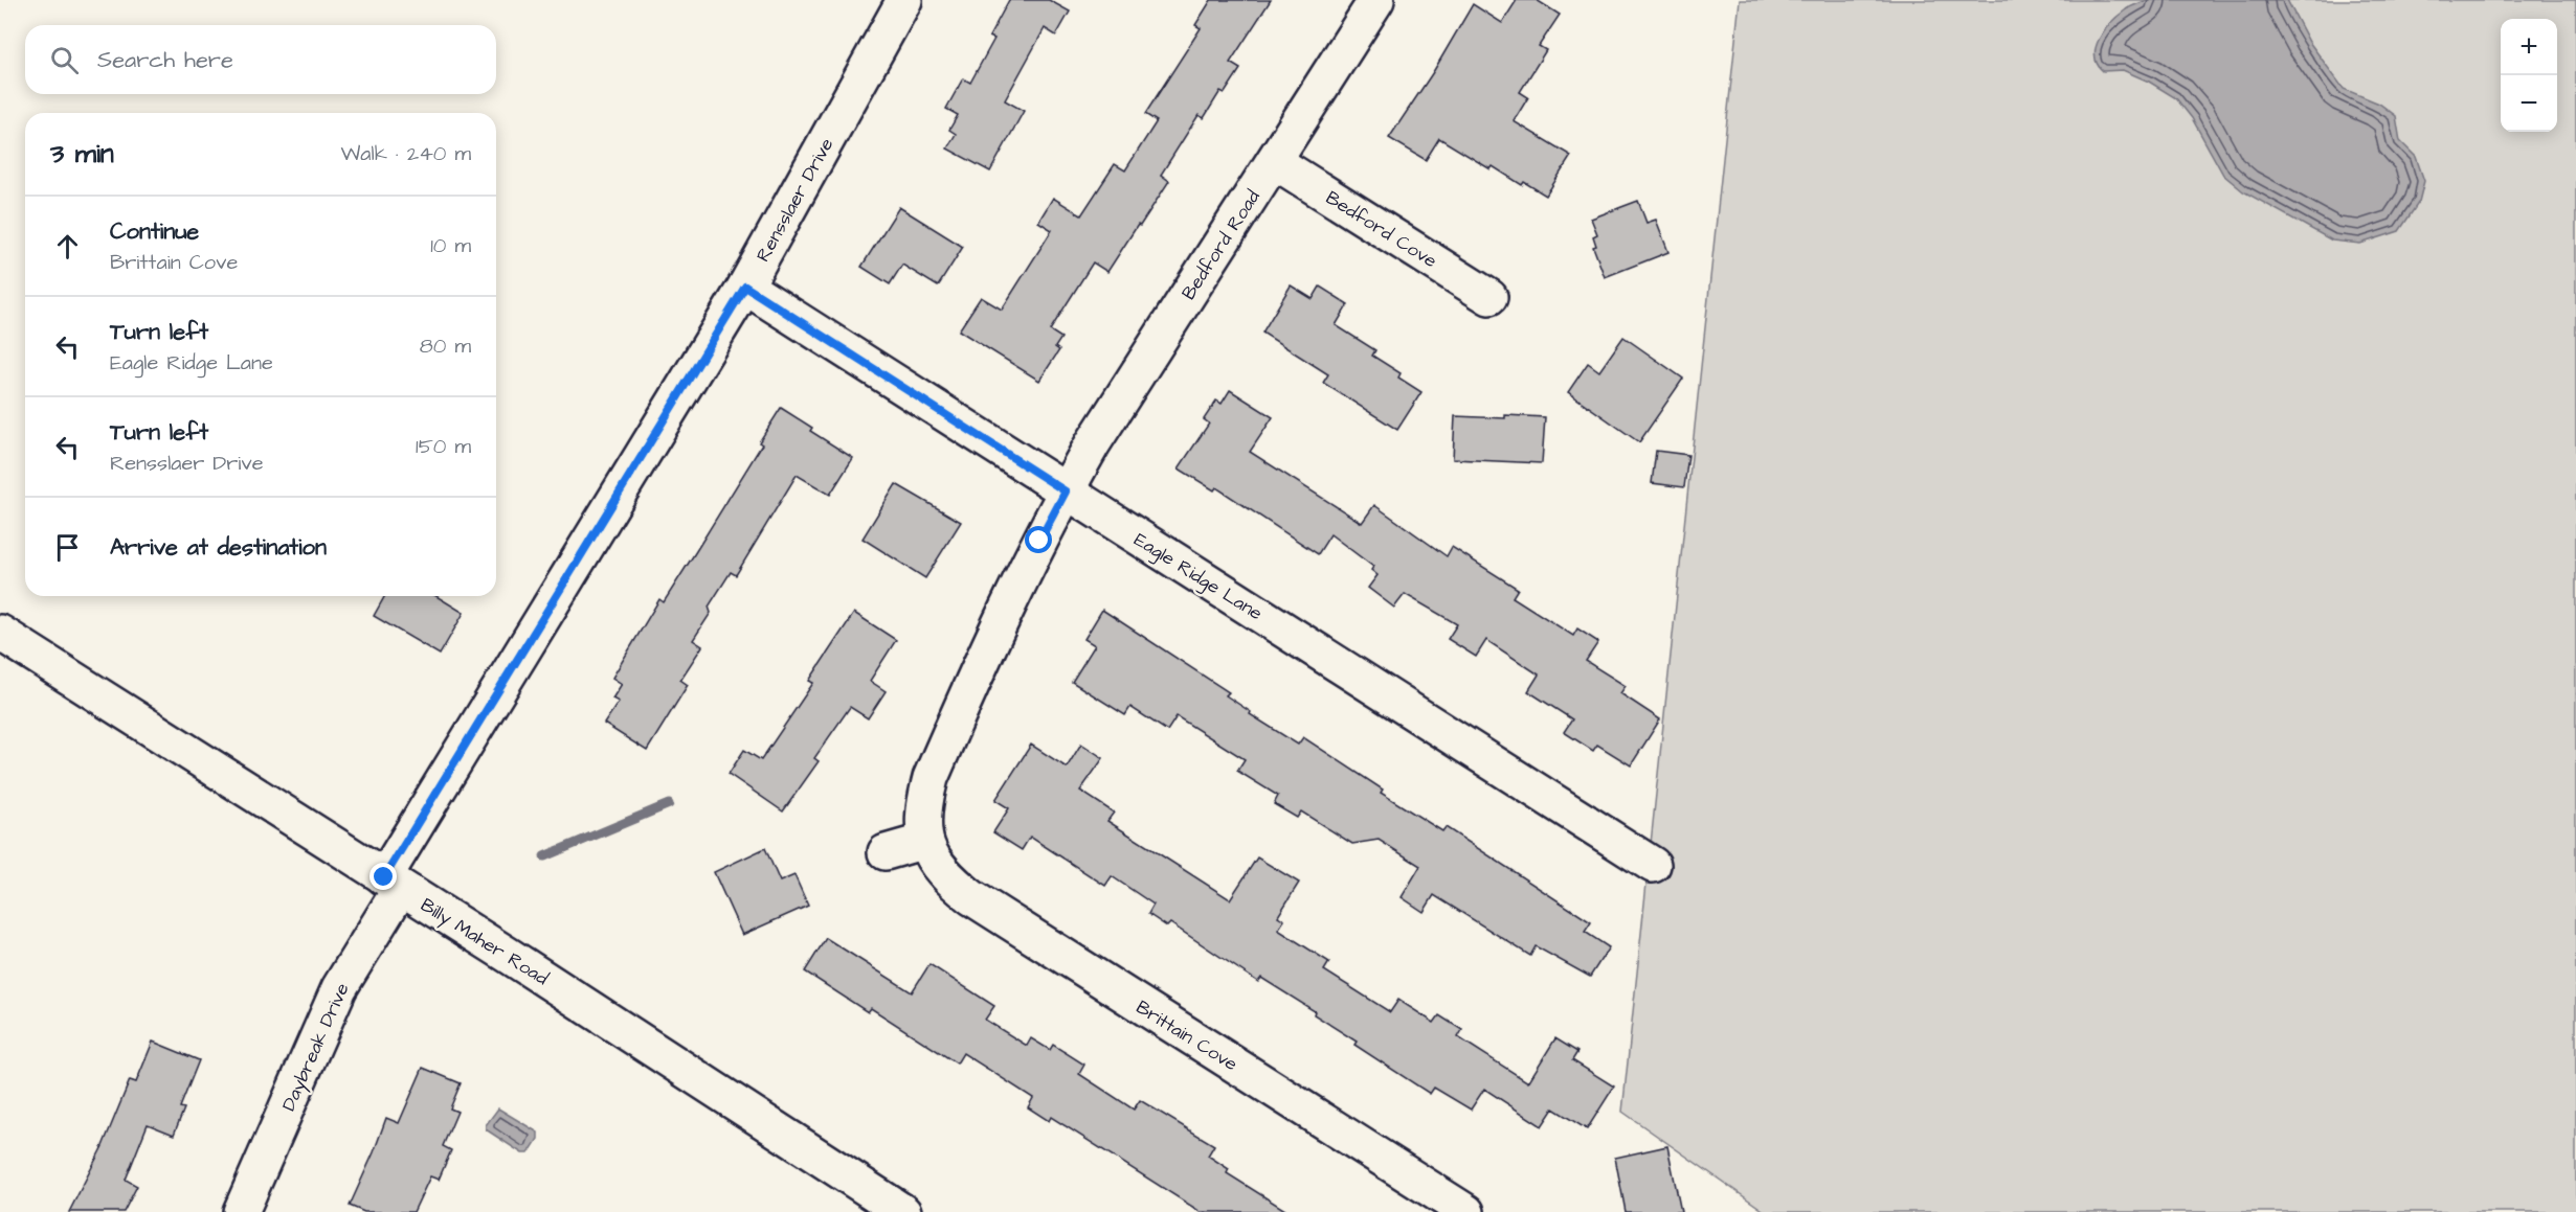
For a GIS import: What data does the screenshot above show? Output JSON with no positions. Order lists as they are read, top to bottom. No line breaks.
{"streets":{"street":["Rensslaer Drive","Bedford Cove","Bedford Road","Eagle Ridge Lane","Billy Maher Road","Brittain Cove","Daybreak Drive"]},"crossings":[["Rensslaer Drive","Eagle Ridge Lane"],["Rensslaer Drive","Billy Maher Road"],["Rensslaer Drive","Daybreak Drive"],["Bedford Cove","Bedford Road"],["Bedford Road","Eagle Ridge Lane"],["Bedford Road","Brittain Cove"],["Eagle Ridge Lane","Brittain Cove"],["Billy Maher Road","Daybreak Drive"]],"page":{"map_buttons":["+","−"],"search":"Search here","heading":["3 min","Walk · 240 m"],"list":[["Continue","Brittain Cove","10 m"],["Turn left","Eagle Ridge Lane","80 m"],["Turn left","Rensslaer Drive","150 m"],"Arrive at destination"]}}
